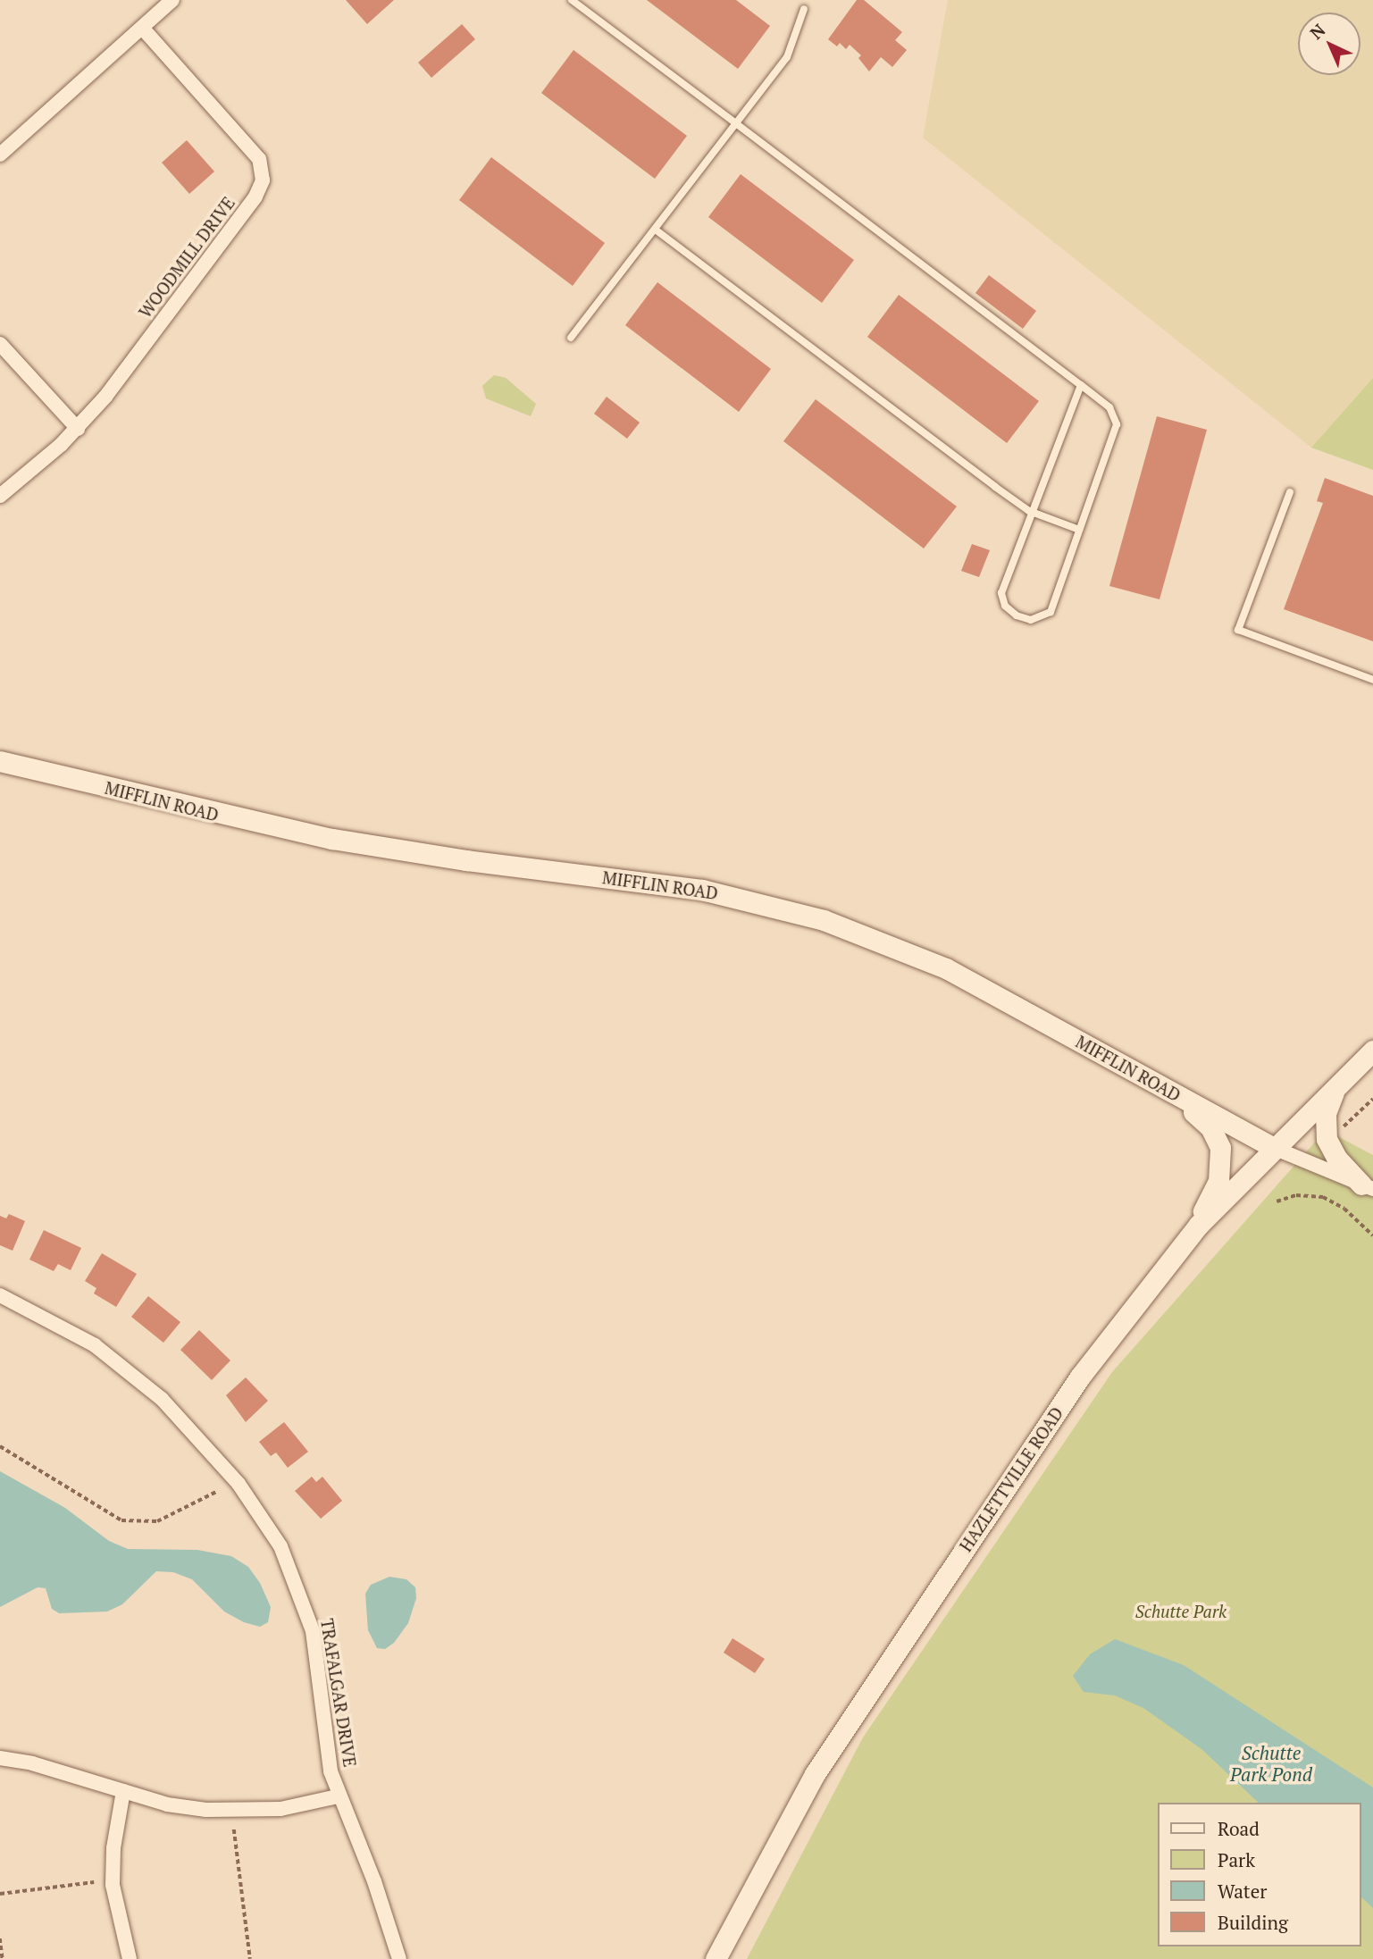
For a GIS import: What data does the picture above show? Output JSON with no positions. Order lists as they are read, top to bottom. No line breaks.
{"streets":{"main road":["MIFFLIN ROAD","HAZLETTVILLE ROAD"],"street":["WOODMILL DRIVE","TRAFALGAR DRIVE"]},"crossings":[["MIFFLIN ROAD","HAZLETTVILLE ROAD"]],"water":["Schutte Park Pond"],"parks":["Schutte Park"],"legend":["Road","Park","Water","Building"],"north":"top left"}
